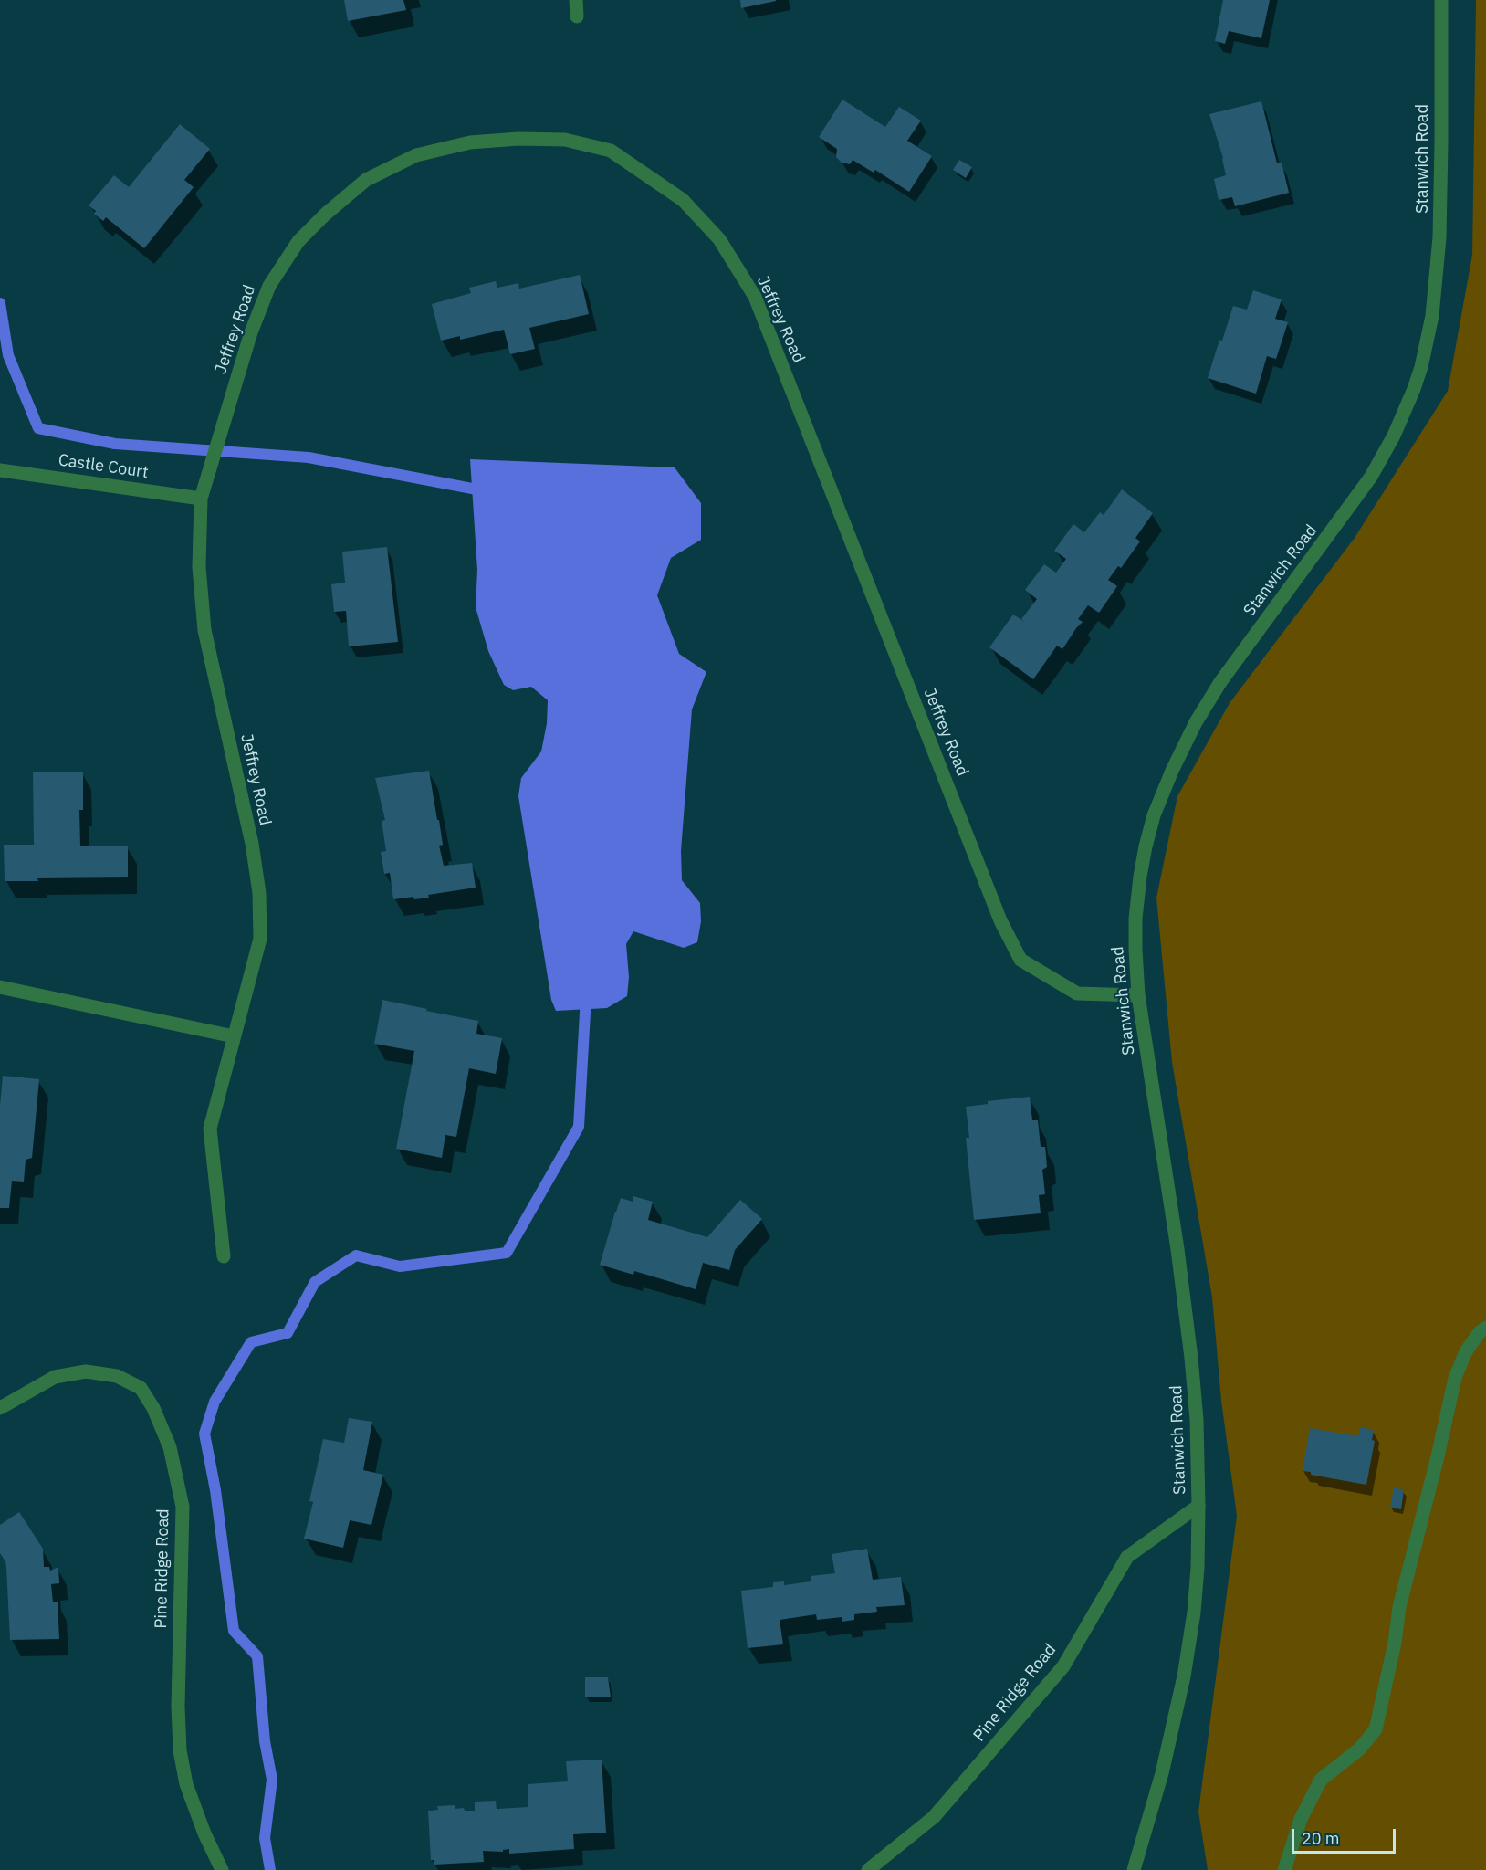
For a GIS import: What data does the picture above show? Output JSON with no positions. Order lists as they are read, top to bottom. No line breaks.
{"streets":{"street":["Stanwich Road","Jeffrey Road","Castle Court","Pine Ridge Road"]},"crossings":[["Stanwich Road","Jeffrey Road"],["Stanwich Road","Pine Ridge Road"],["Jeffrey Road","Castle Court"]],"scale_bar":"20 m"}
